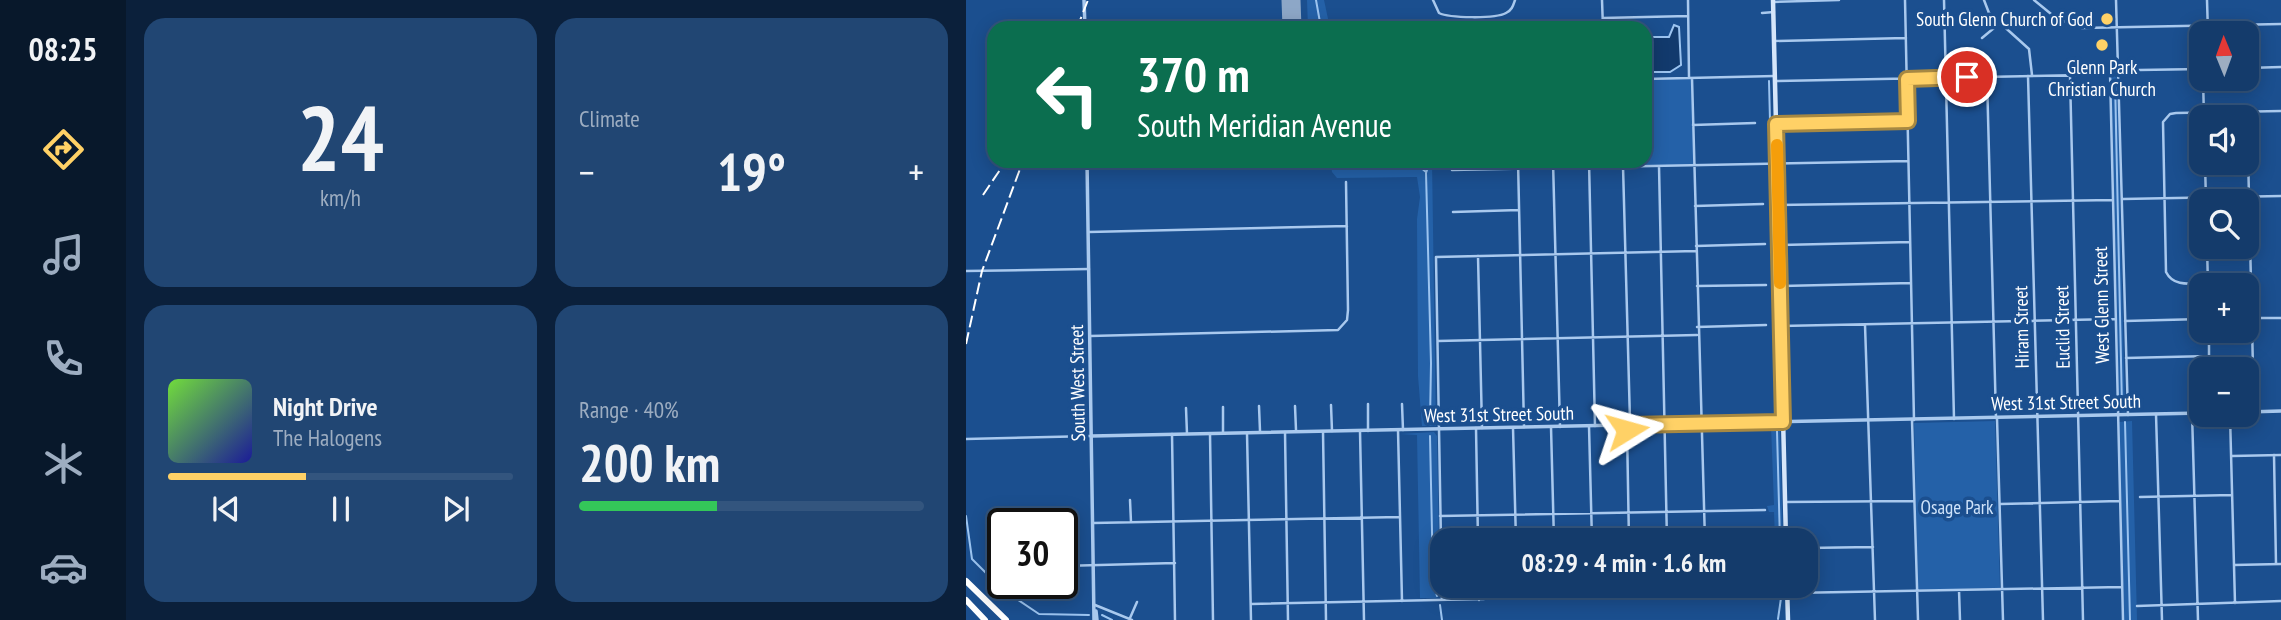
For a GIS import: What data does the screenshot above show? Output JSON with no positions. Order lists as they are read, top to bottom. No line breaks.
{"streets":{"street":["West Glenn Street","Hiram Street","Euclid Street","South West Street","West 31st Street South"]},"crossings":[["West Glenn Street","West 31st Street South"],["Hiram Street","West 31st Street South"],["Euclid Street","West 31st Street South"],["South West Street","West 31st Street South"]],"parks":["Osage Park"],"places":["South Glenn Church of God","Glenn Park Christian Church"],"north":"top","page":{"tabs":"08:25","tile":[["24","km/h"],"Climate",["Range · 40%","200 km"]],"map_buttons":["+","−"],"turn":["370 m","South Meridian Avenue"],"heat":["−","19°","+"],"song":["Night Drive","The Halogens"],"limit":"30","trip":"08:29 · 4 min · 1.6 km"}}
